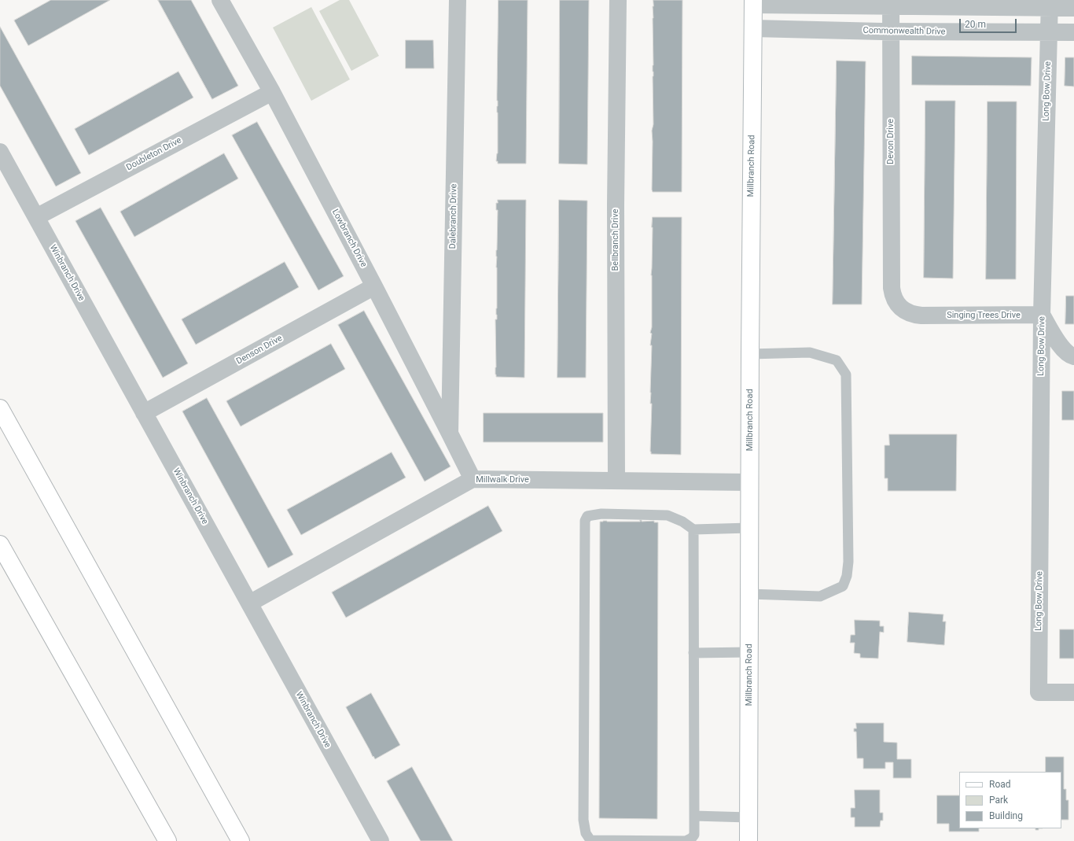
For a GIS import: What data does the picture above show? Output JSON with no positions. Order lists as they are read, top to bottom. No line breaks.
{"streets":{"main road":["Millbranch Road"],"street":["Commonwealth Drive","Long Bow Drive","Devon Drive","Doubleton Drive","Dalebranch Drive","Lowbranch Drive","Bellbranch Drive","Winbranch Drive","Singing Trees Drive","Denson Drive","Millwalk Drive"]},"crossings":[["Commonwealth Drive","Long Bow Drive"],["Commonwealth Drive","Devon Drive"],["Commonwealth Drive","Millbranch Road"],["Long Bow Drive","Singing Trees Drive"],["Devon Drive","Singing Trees Drive"],["Doubleton Drive","Lowbranch Drive"],["Doubleton Drive","Winbranch Drive"],["Millbranch Road","Millwalk Drive"],["Dalebranch Drive","Lowbranch Drive"],["Lowbranch Drive","Denson Drive"],["Lowbranch Drive","Millwalk Drive"],["Bellbranch Drive","Millwalk Drive"],["Winbranch Drive","Denson Drive"],["Winbranch Drive","Millwalk Drive"]],"legend":["Road","Park","Building"],"scale_bar":"20 m"}
